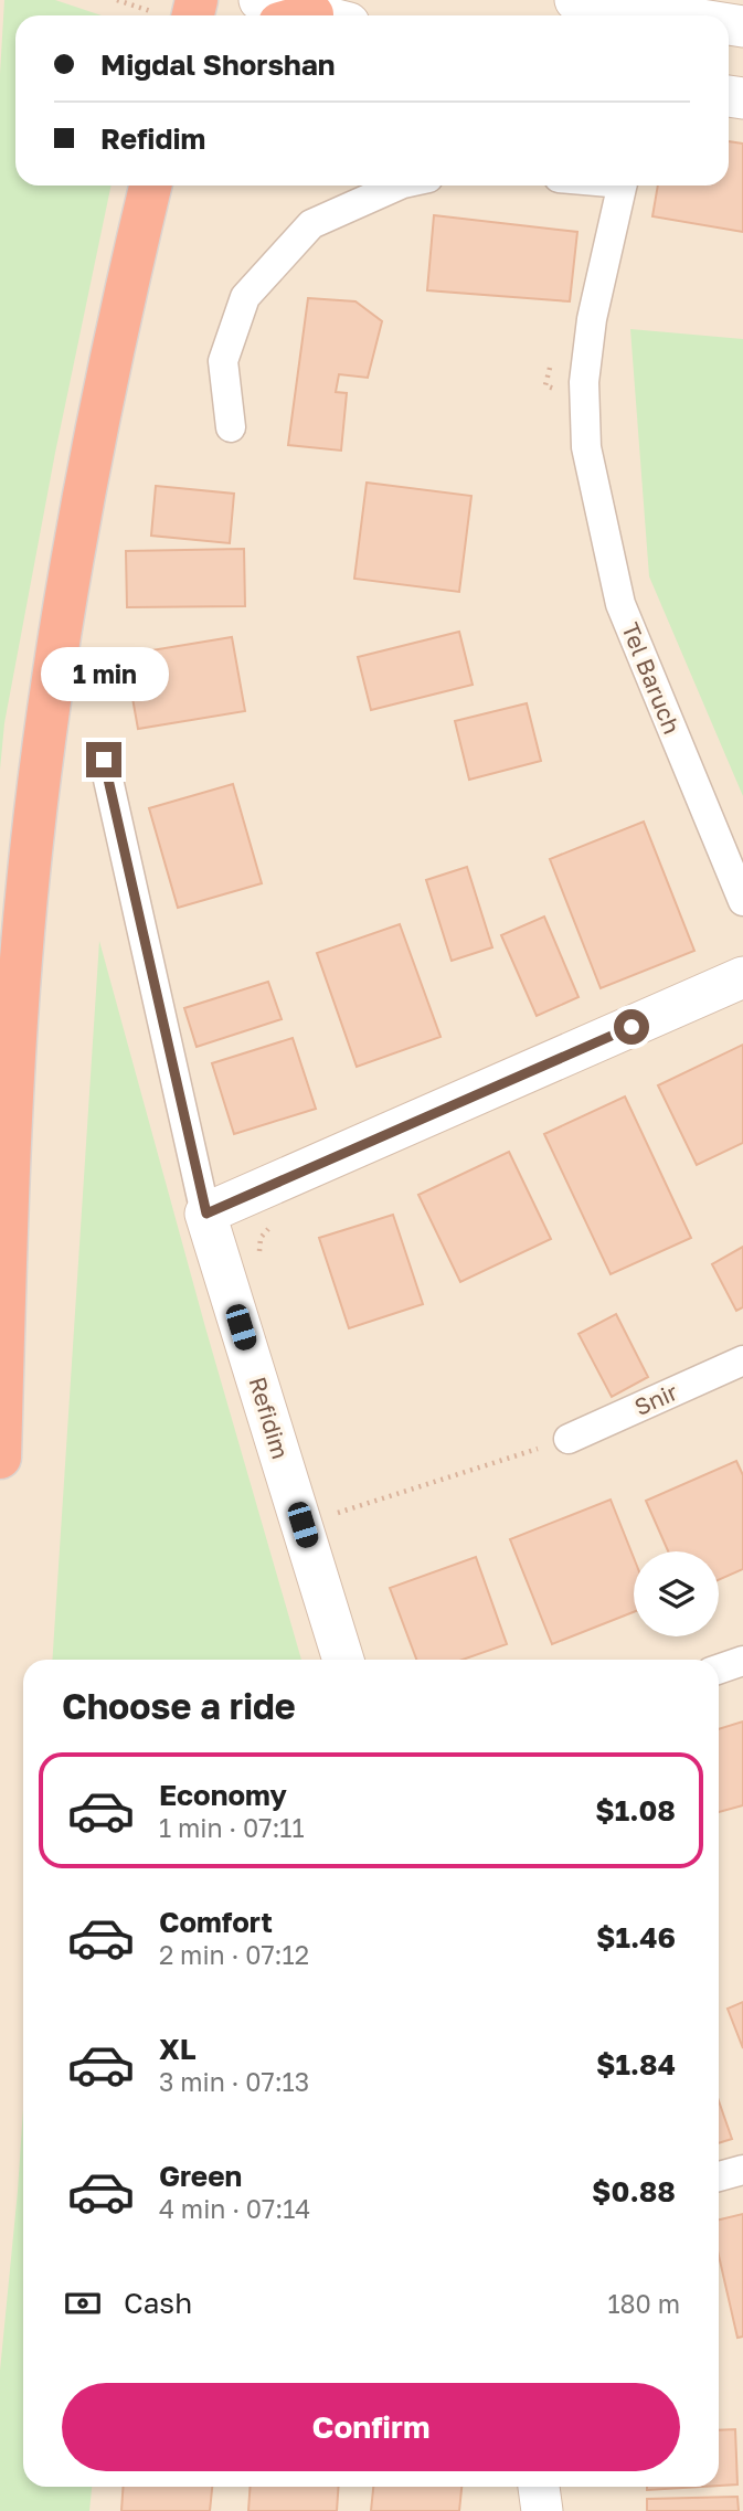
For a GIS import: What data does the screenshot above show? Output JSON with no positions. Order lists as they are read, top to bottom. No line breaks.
{"streets":{"street":["Tel Baruch","Snir","Refidim"]},"page":{"banner":["Migdal Shorshan","Refidim"],"bubble":"1 min","heading":"Choose a ride","list":[{"name":"Economy","note":"1 min · 07:11","value":"$1.08"},{"name":"Comfort","note":"2 min · 07:12","value":"$1.46"},{"name":"XL","note":"3 min · 07:13","value":"$1.84"},{"name":"Green","note":"4 min · 07:14","value":"$0.88"}],"pay":["Cash","180 m"],"buttons":"Confirm"}}
